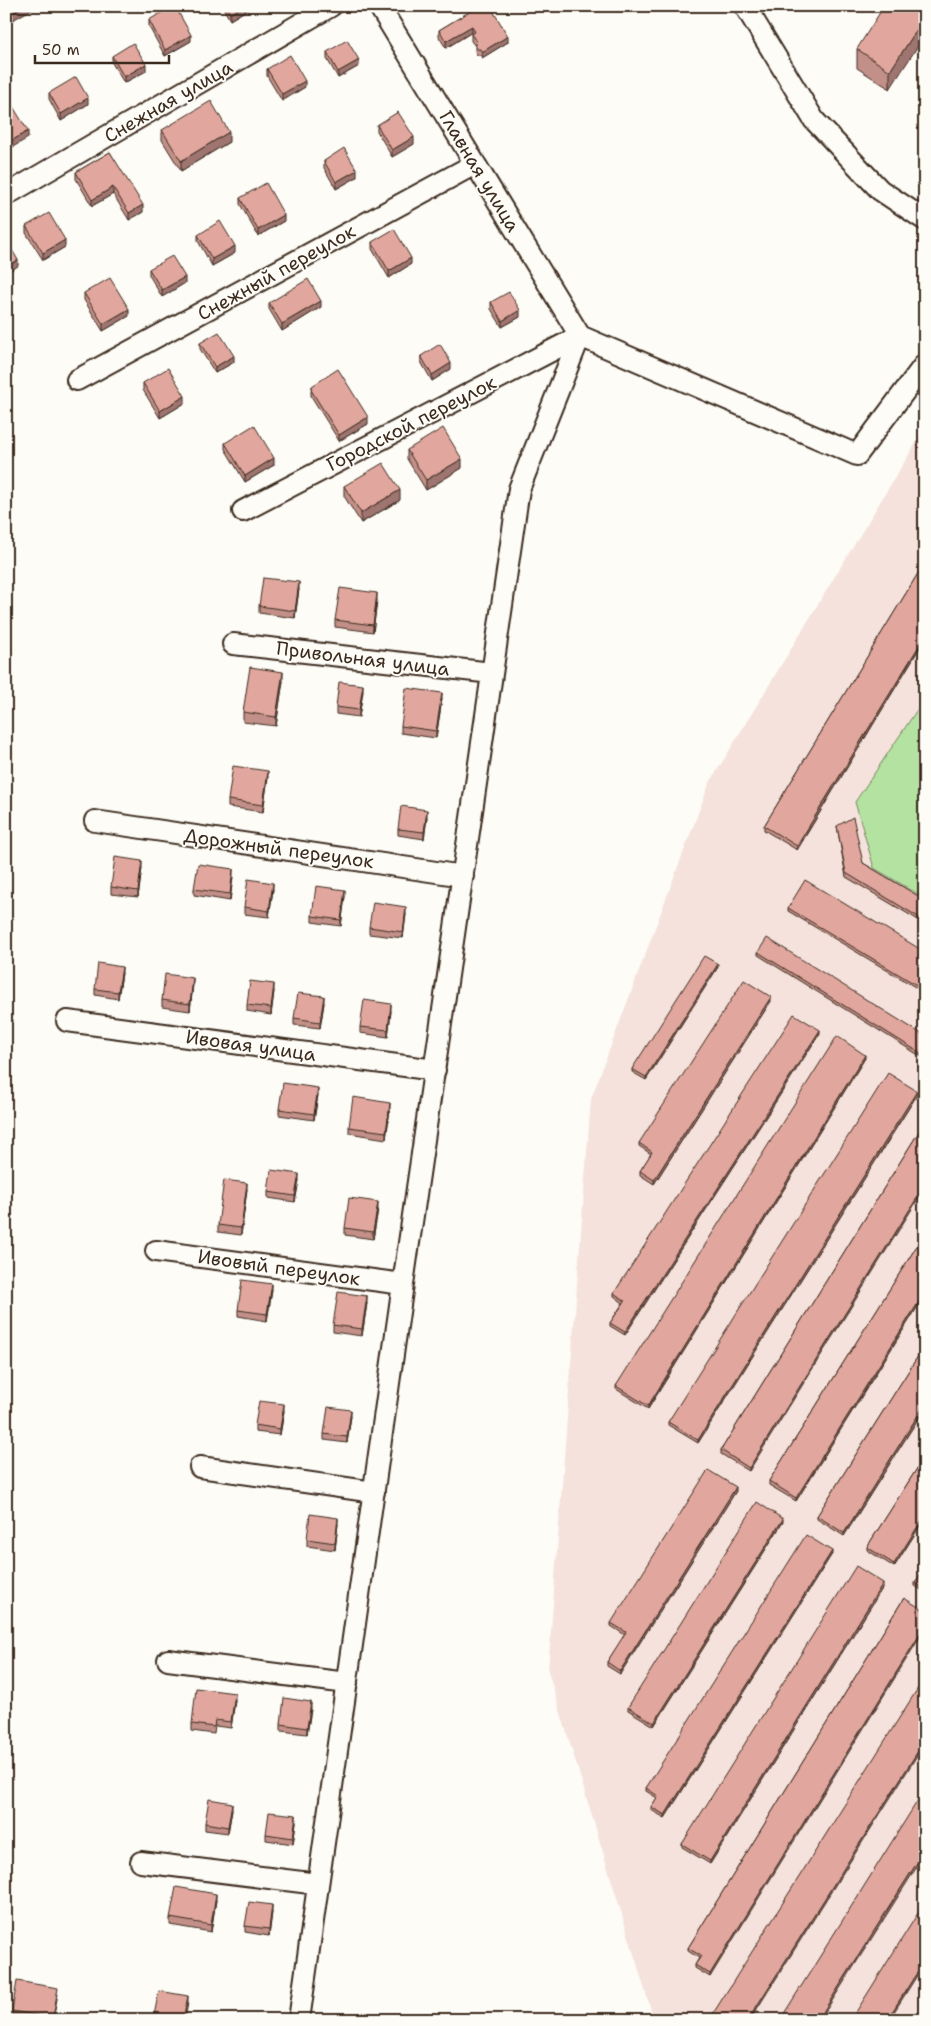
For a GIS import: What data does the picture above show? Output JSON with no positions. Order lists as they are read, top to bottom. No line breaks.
{"streets":{"street":["Снежная улица","Главная улица","Снежный переулок","Городской переулок","Привольная улица","Дорожный переулок","Ивовая улица","Ивовый переулок"]},"crossings":[["Главная улица","Снежный переулок"],["Главная улица","Городской переулок"]],"scale_bar":"50 m"}
